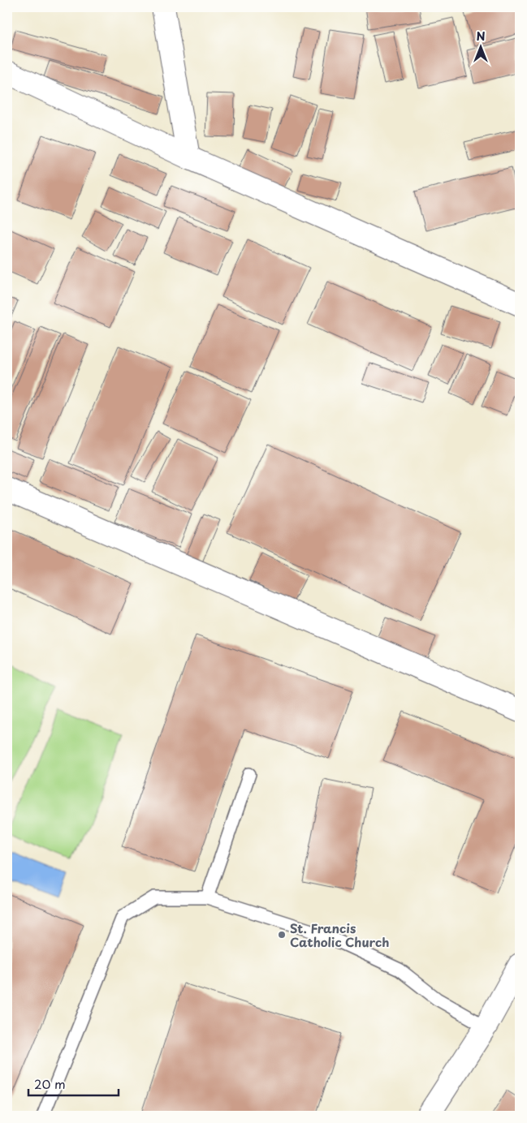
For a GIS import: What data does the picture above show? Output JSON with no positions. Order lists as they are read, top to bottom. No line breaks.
{"places":["St. Francis Catholic Church"],"scale_bar":"20 m","north":"top"}
